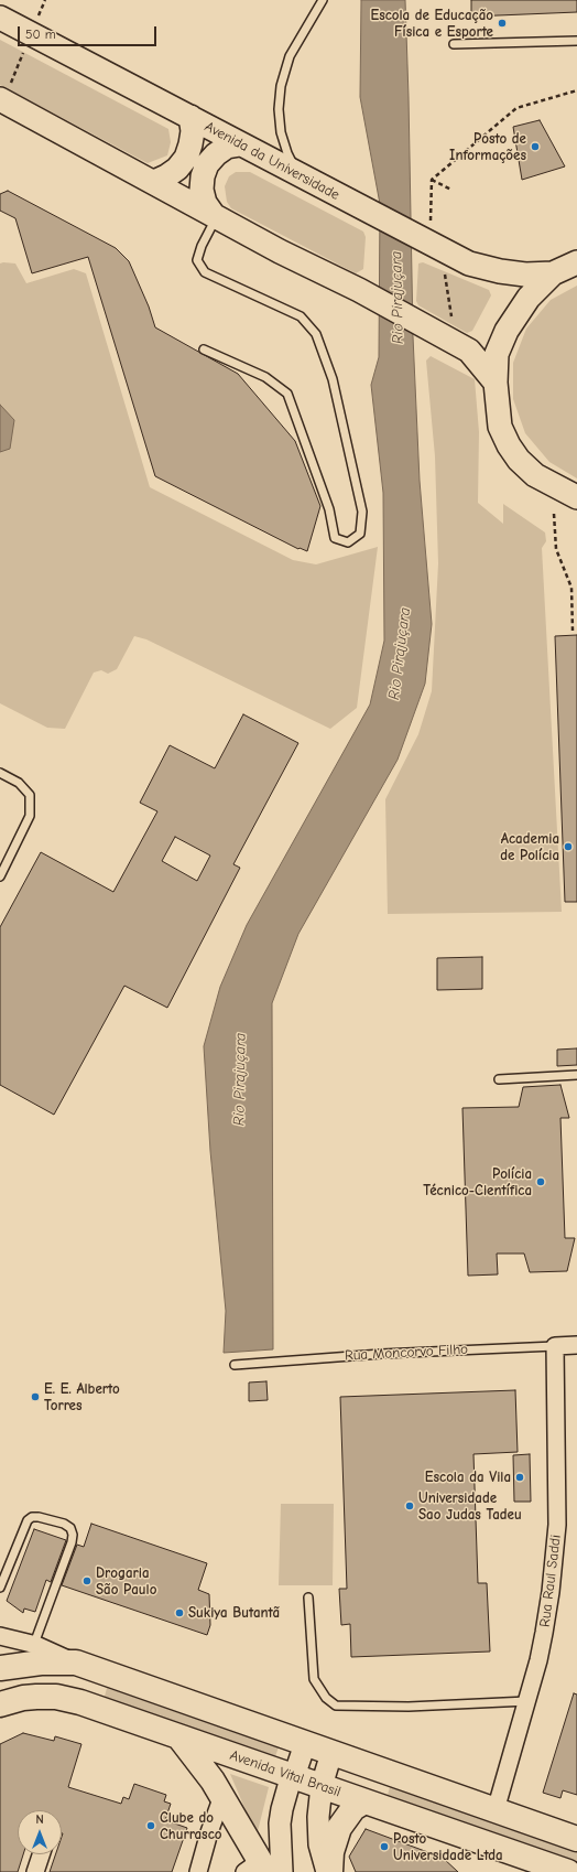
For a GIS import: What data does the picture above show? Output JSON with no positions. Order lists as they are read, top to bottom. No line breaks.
{"streets":{"main road":["Avenida da Universidade","Avenida Vital Brasil"],"street":["Rua Moncorvo Filho","Rua Raul Saddi"]},"crossings":[["Rua Moncorvo Filho","Rua Raul Saddi"]],"water":["Rio Pirajuçara"],"places":["Escola de Educação Física e Esporte","Posto de Informações","Academia de Polícia","Polícia Técnico-Científica","E. E. Alberto Torres","Escola da Vila","Universidade Sao Judas Tadeu","Drogaria São Paulo","Sukiya Butantã","Clube do Churrasco","Posto Universidade Ltda"],"scale_bar":"50 m","north":"top"}
